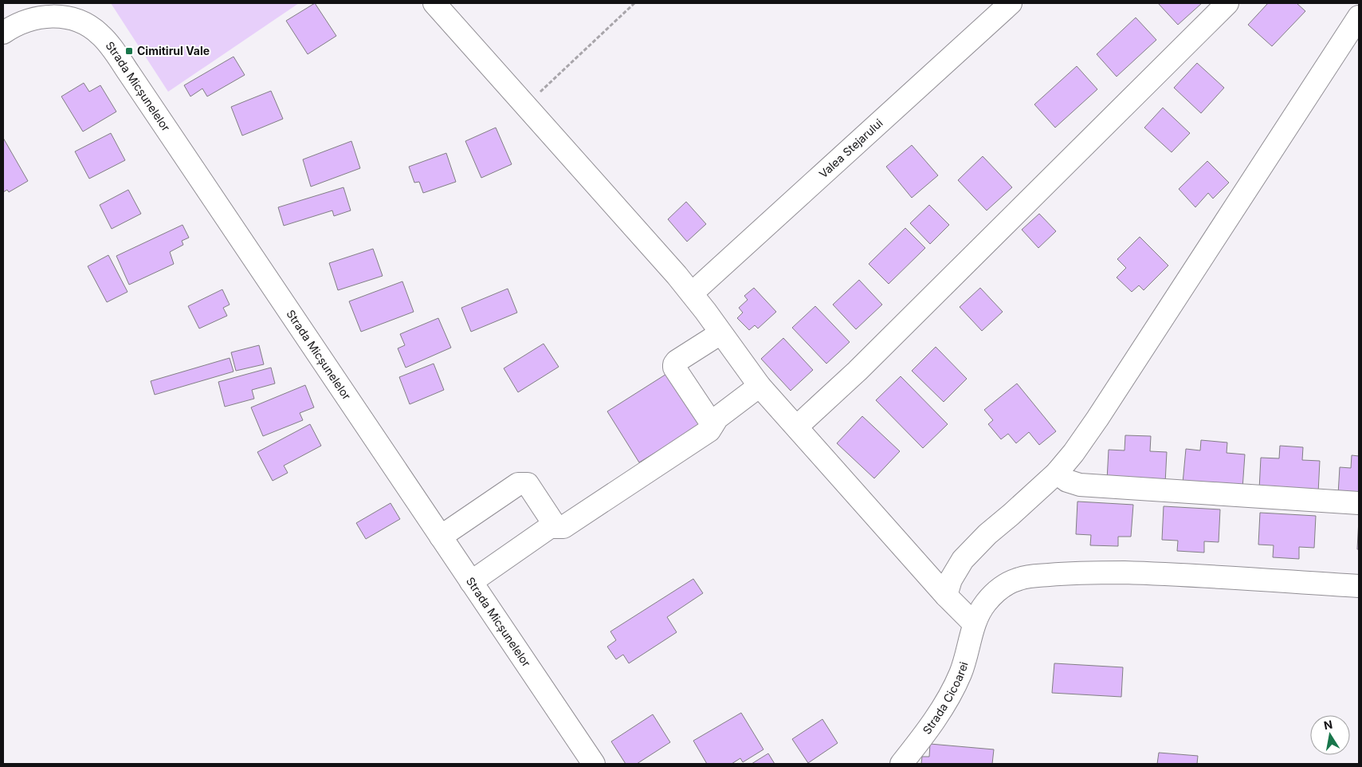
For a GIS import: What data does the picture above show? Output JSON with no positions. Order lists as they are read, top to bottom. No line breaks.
{"streets":{"street":["Strada Micșunelelor","Valea Stejarului","Strada Cicoarei"]},"places":{"transit":["Cimitirul Vale"]},"north":"top"}
